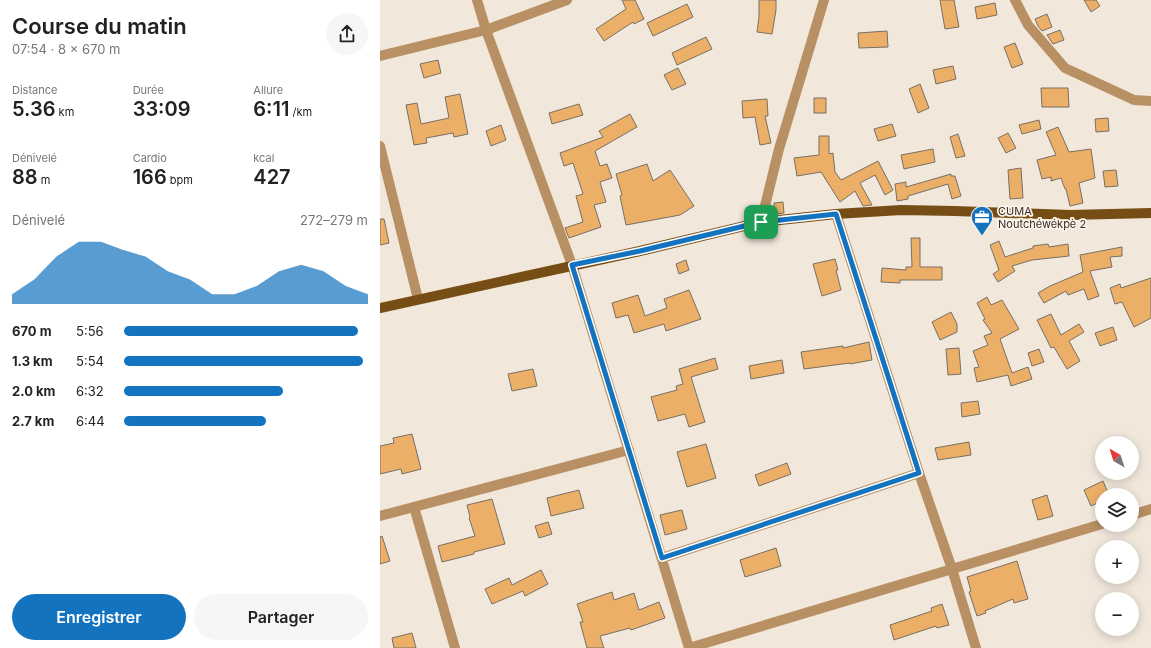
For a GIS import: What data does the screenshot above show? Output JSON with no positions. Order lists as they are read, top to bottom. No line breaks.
{"places":{"office":["CUMA Noutchéwékpè 2"]},"north":"top left","page":{"heading":["Course du matin","07:54 · 8 × 670 m"],"stats":[["Distance","5.36 km"],["Durée","33:09"],["Allure","6:11 /km"],["Dénivelé","88 m"],["Cardio","166 bpm"],["kcal","427"]],"chart":["Dénivelé","272–279 m"],"list":[{"name":"670 m","note":"5:56"},{"name":"1.3 km","note":"5:54"},{"name":"2.0 km","note":"6:32"},{"name":"2.7 km","note":"6:44"}],"map_buttons":["+","−"],"buttons":["Enregistrer","Partager"]}}
